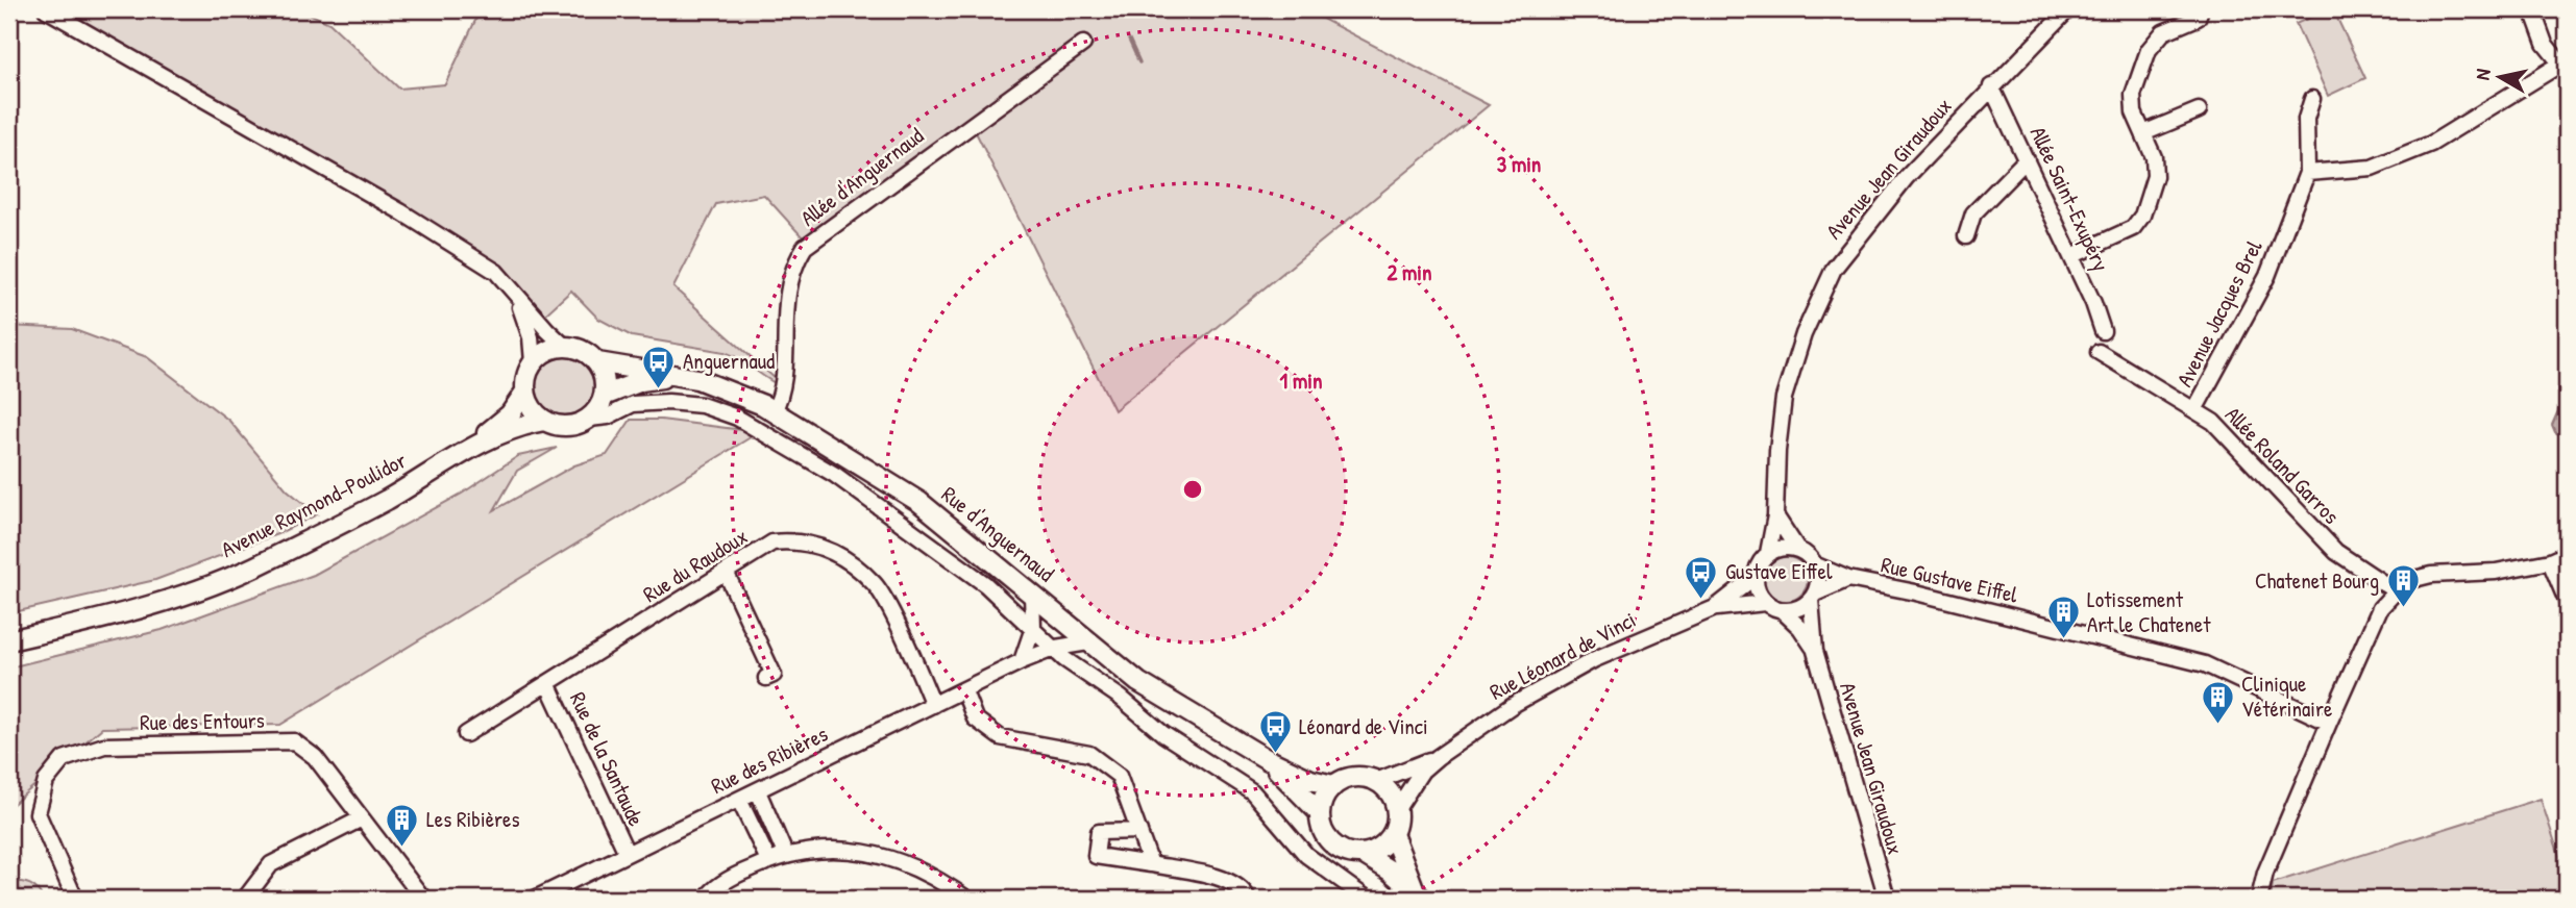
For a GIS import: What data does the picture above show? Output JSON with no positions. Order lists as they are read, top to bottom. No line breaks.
{"streets":{"main road":["Avenue Raymond-Poulidor","Rue d'Anguernaud"],"street":["Avenue Jean Giraudoux","Allée d'Anguernaud","Allée Saint-Exupéry","Avenue Jacques Brel","Allée Roland Garros","Rue du Raudoux","Rue Gustave Eiffel","Rue Léonard de Vinci","Rue des Entours","Rue de la Santaude","Rue des Ribières"]},"crossings":[["Avenue Jean Giraudoux","Allée Saint-Exupéry"],["Avenue Jean Giraudoux","Rue Gustave Eiffel"],["Avenue Jean Giraudoux","Rue Léonard de Vinci"],["Allée d'Anguernaud","Rue d'Anguernaud"],["Avenue Jacques Brel","Allée Roland Garros"],["Avenue Raymond-Poulidor","Rue d'Anguernaud"],["Rue d'Anguernaud","Rue Léonard de Vinci"],["Rue d'Anguernaud","Rue des Ribières"],["Rue du Raudoux","Rue de la Santaude"],["Rue du Raudoux","Rue des Ribières"],["Rue Gustave Eiffel","Rue Léonard de Vinci"],["Rue de la Santaude","Rue des Ribières"]],"places":{"bus stop":["Anguernaud","Gustave Eiffel","Léonard de Vinci"],"building":["Chatenet Bourg","Lotissement Art le Chatenet","Clinique Vétérinaire","Les Ribières"]},"north":"left","rings":["3 min","2 min","1 min"]}
